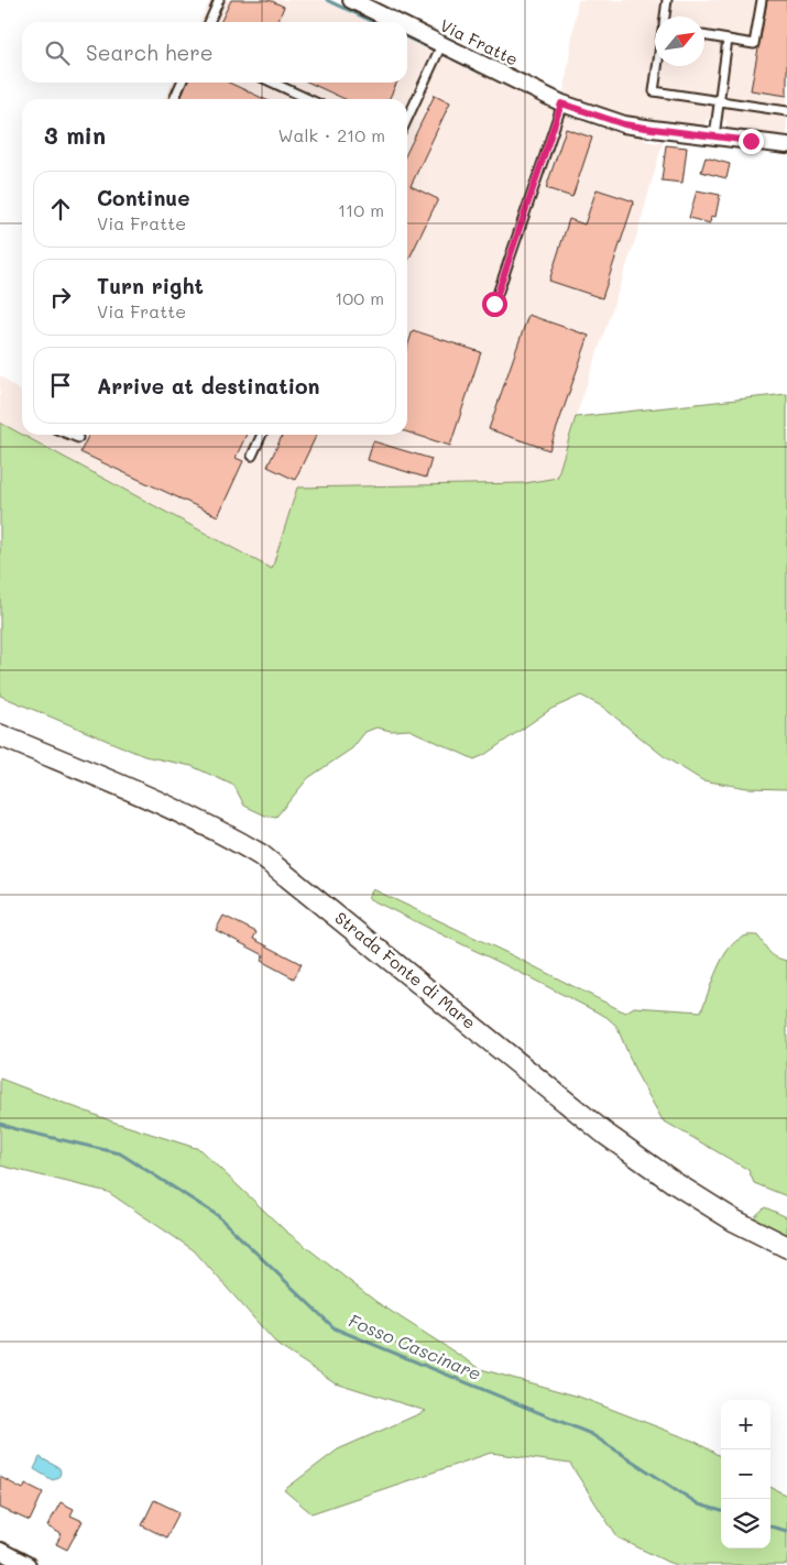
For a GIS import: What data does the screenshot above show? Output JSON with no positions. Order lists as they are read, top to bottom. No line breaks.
{"streets":{"street":["Via Fratte","Strada Fonte di Mare"]},"water":["Fosso Cascinare"],"north":"top right","page":{"search":"Search here","heading":["3 min","Walk · 210 m"],"list":[["Continue","Via Fratte","110 m"],["Turn right","Via Fratte","100 m"],"Arrive at destination"],"map_buttons":["+","−"]}}
